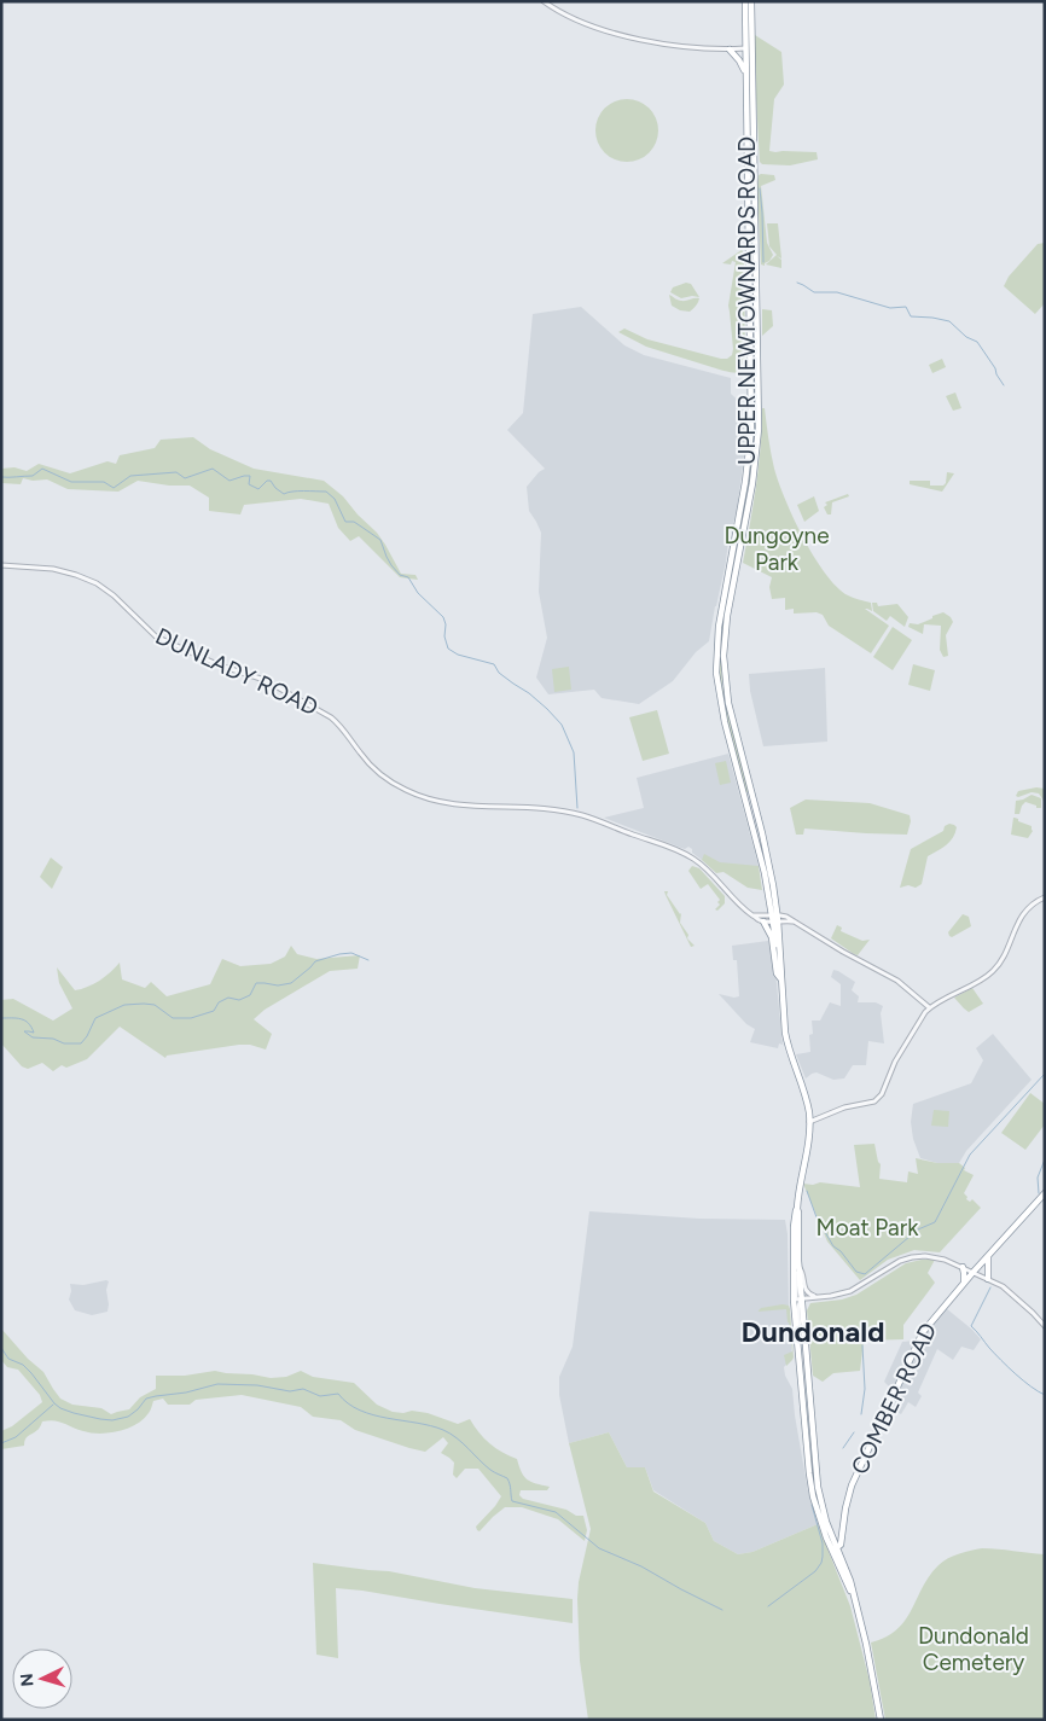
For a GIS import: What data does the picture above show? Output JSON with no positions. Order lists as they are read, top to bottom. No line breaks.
{"streets":{"highway":["UPPER NEWTOWNARDS ROAD","COMBER ROAD"],"street":["DUNLADY ROAD"]},"crossings":[["UPPER NEWTOWNARDS ROAD","COMBER ROAD"]],"districts":["Dundonald"],"parks":["Dungoyne Park","Moat Park","Dundonald Cemetery"],"north":"left"}
